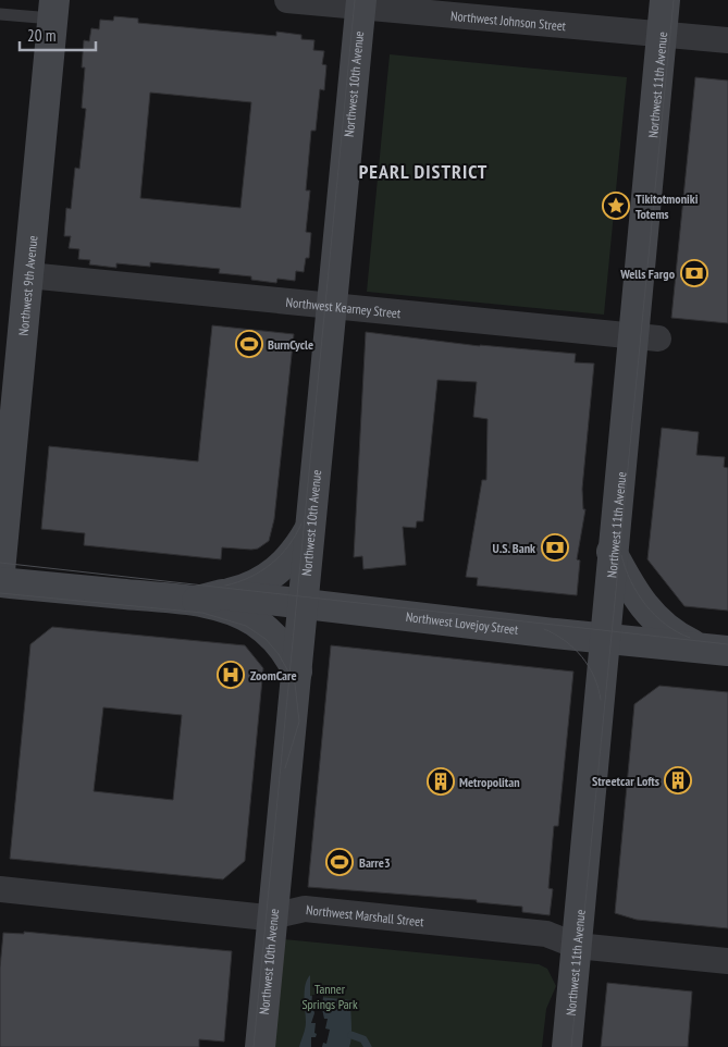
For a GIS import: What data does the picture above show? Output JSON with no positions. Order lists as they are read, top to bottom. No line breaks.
{"streets":{"street":["Northwest Johnson Street","Northwest 10th Avenue","Northwest 11th Avenue","Northwest 9th Avenue","Northwest Kearney Street","Northwest Lovejoy Street","Northwest Marshall Street"]},"crossings":[["Northwest Johnson Street","Northwest 10th Avenue"],["Northwest Johnson Street","Northwest 11th Avenue"],["Northwest 10th Avenue","Northwest Kearney Street"],["Northwest 10th Avenue","Northwest Lovejoy Street"],["Northwest 10th Avenue","Northwest Marshall Street"],["Northwest 11th Avenue","Northwest Kearney Street"],["Northwest 11th Avenue","Northwest Lovejoy Street"],["Northwest 11th Avenue","Northwest Marshall Street"],["Northwest 9th Avenue","Northwest Kearney Street"]],"districts":["PEARL DISTRICT"],"parks":["Tanner Springs Park"],"places":{"place":["Tikitotmoniki Totems"],"bank":["Wells Fargo","U.S. Bank"],"sports":["BurnCycle","Barre3"],"hospital":["ZoomCare"],"building":["Streetcar Lofts","Metropolitan"]},"scale_bar":"20 m"}
